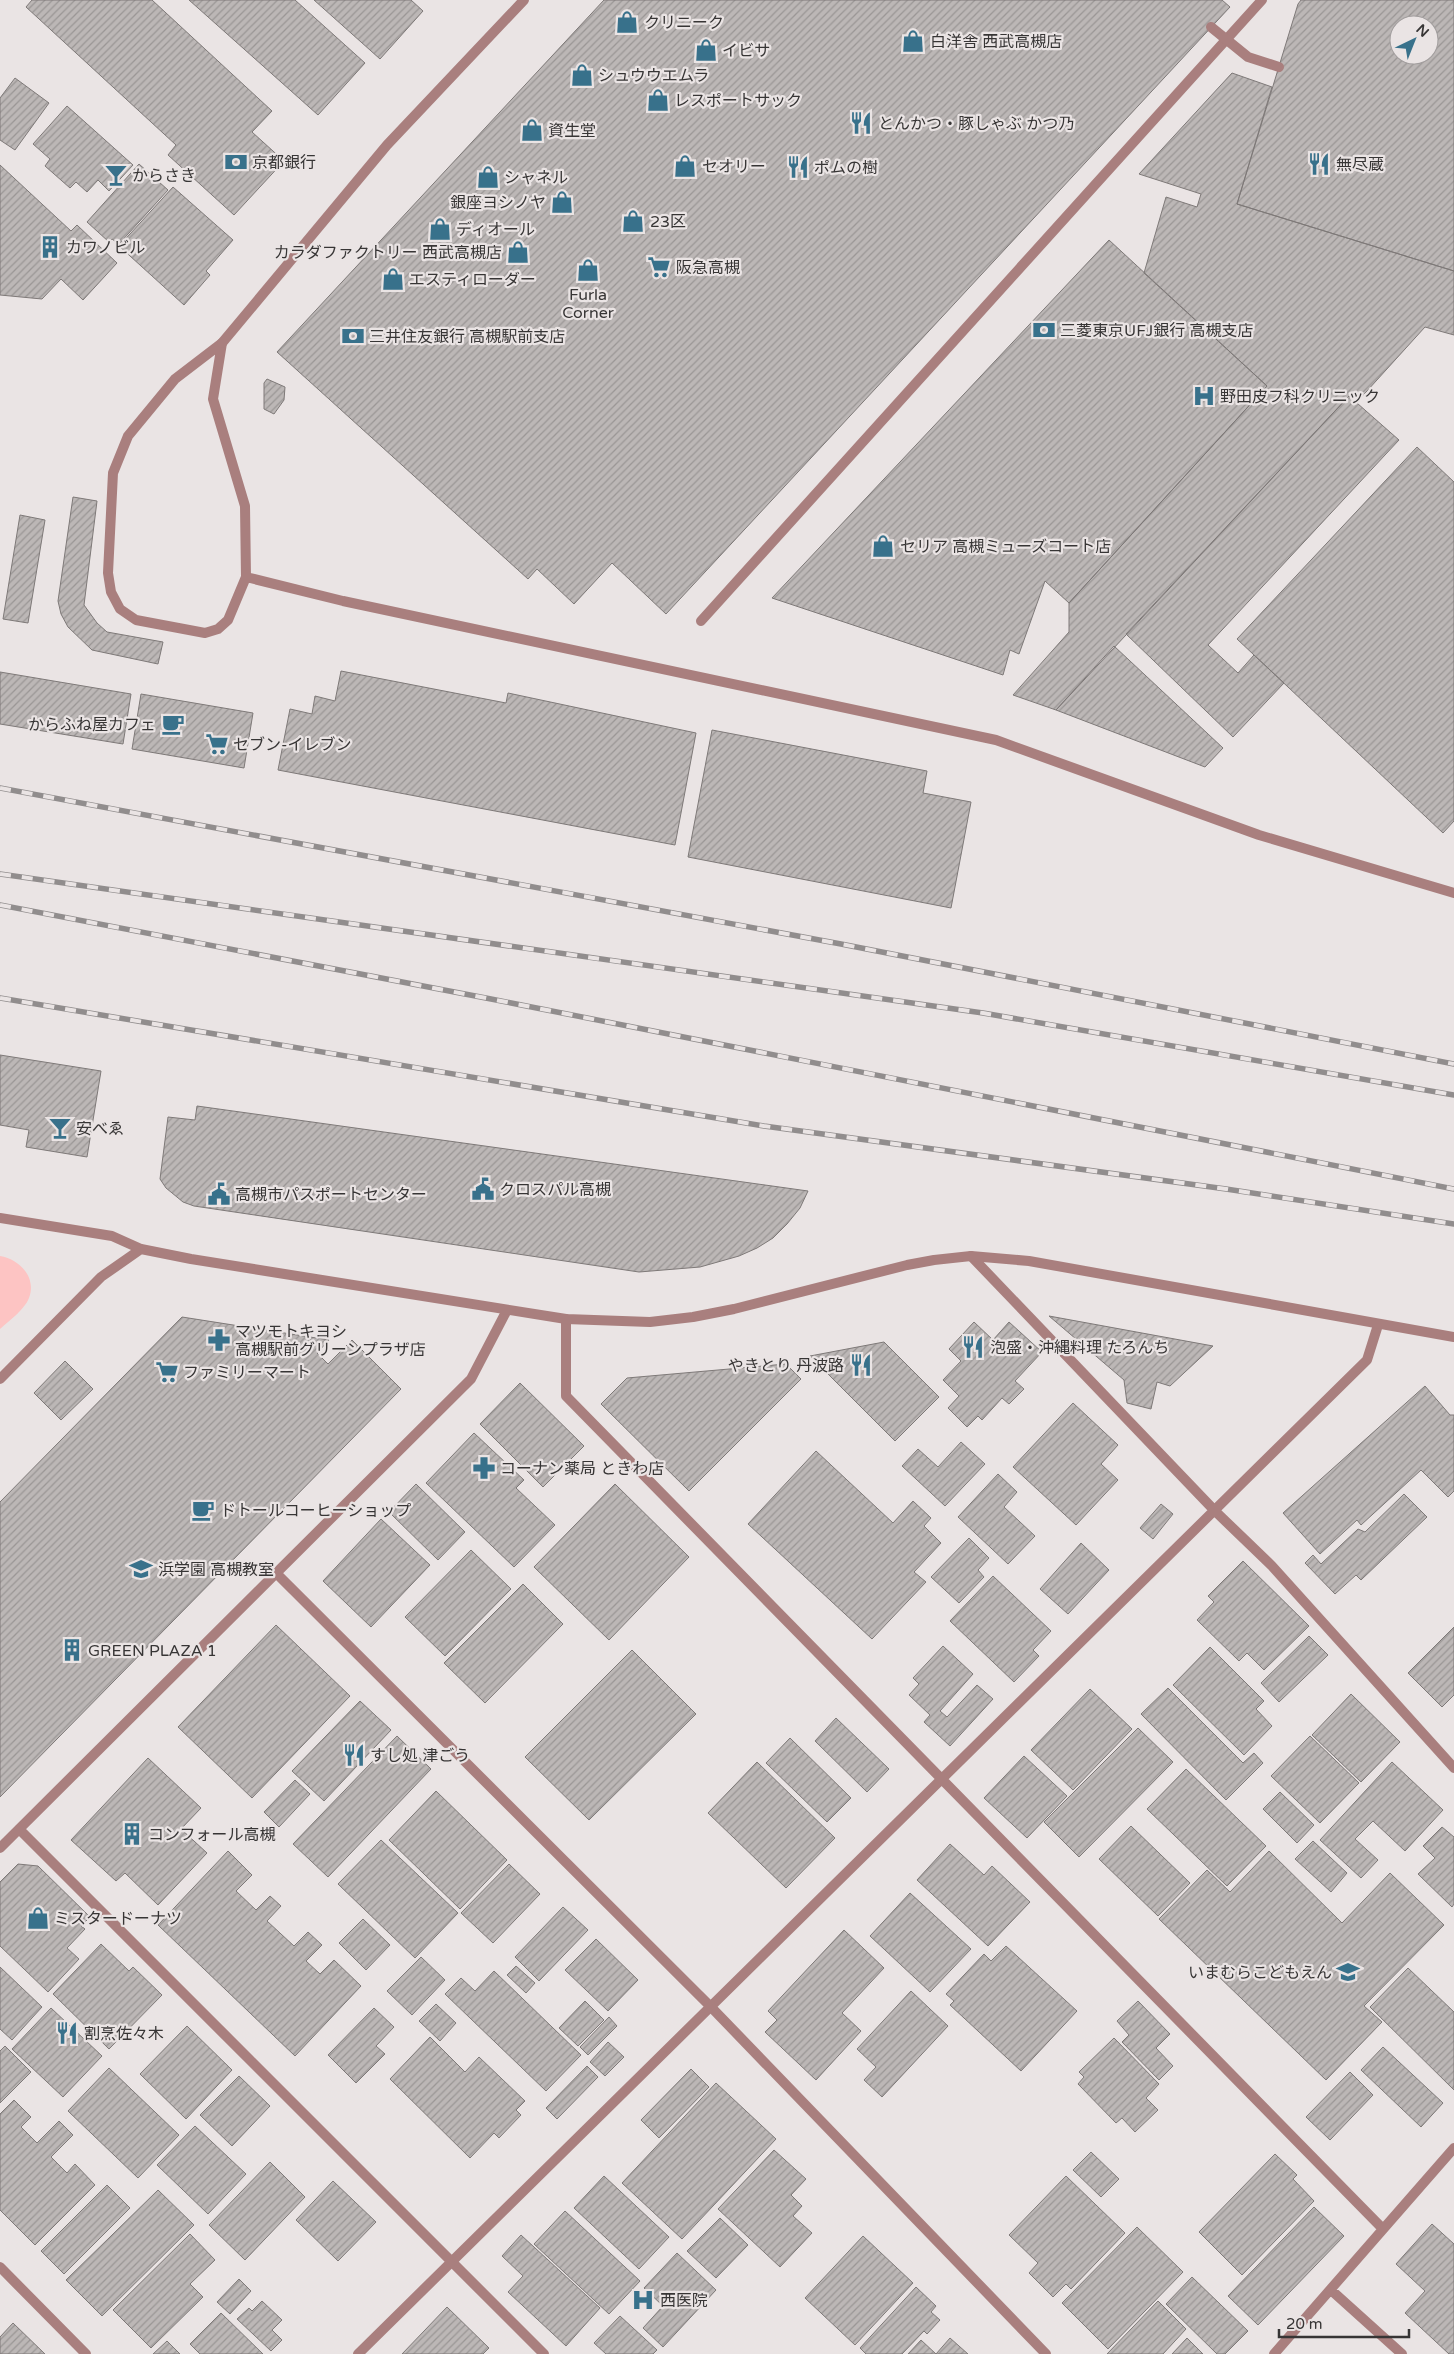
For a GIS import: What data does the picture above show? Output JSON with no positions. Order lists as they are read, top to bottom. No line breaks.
{"places":{"shop":["クリニーク","白洋舎 西武高槻店","イビサ","シュウウエムラ","レスポートサック","資生堂","セオリー","シャネル","銀座ヨシノヤ","23区","ディオール","カラダファクトリー 西武高槻店","Furla Corner","エスティローダー","セリア 高槻ミューズコート店","ミスタードーナツ"],"restaurant":["とんかつ・豚しゃぶ かつ乃","無尽蔵","ポムの樹","泡盛・沖縄料理 たろんち","やきとり 丹波路","すし処 津ごう","割烹佐々木"],"bank":["京都銀行","三菱東京UFJ銀行 高槻支店","三井住友銀行 高槻駅前支店"],"bar":["からさき","安べゑ"],"building":["カワノビル","GREEN PLAZA 1","コンフォール高槻"],"supermarket":["阪急高槻","セブン-イレブン","ファミリーマート"],"hospital":["野田皮フ科クリニック","西医院"],"cafe":["からふね屋カフェ","ドトールコーヒーショップ"],"public building":["クロスパル高槻","高槻市パスポートセンター"],"pharmacy":["マツモトキヨシ 高槻駅前グリーンプラザ店","コーナン薬局 ときわ店"],"school or university":["浜学園 高槻教室","いまむらこどもえん"]},"scale_bar":"20 m","north":"top right"}
